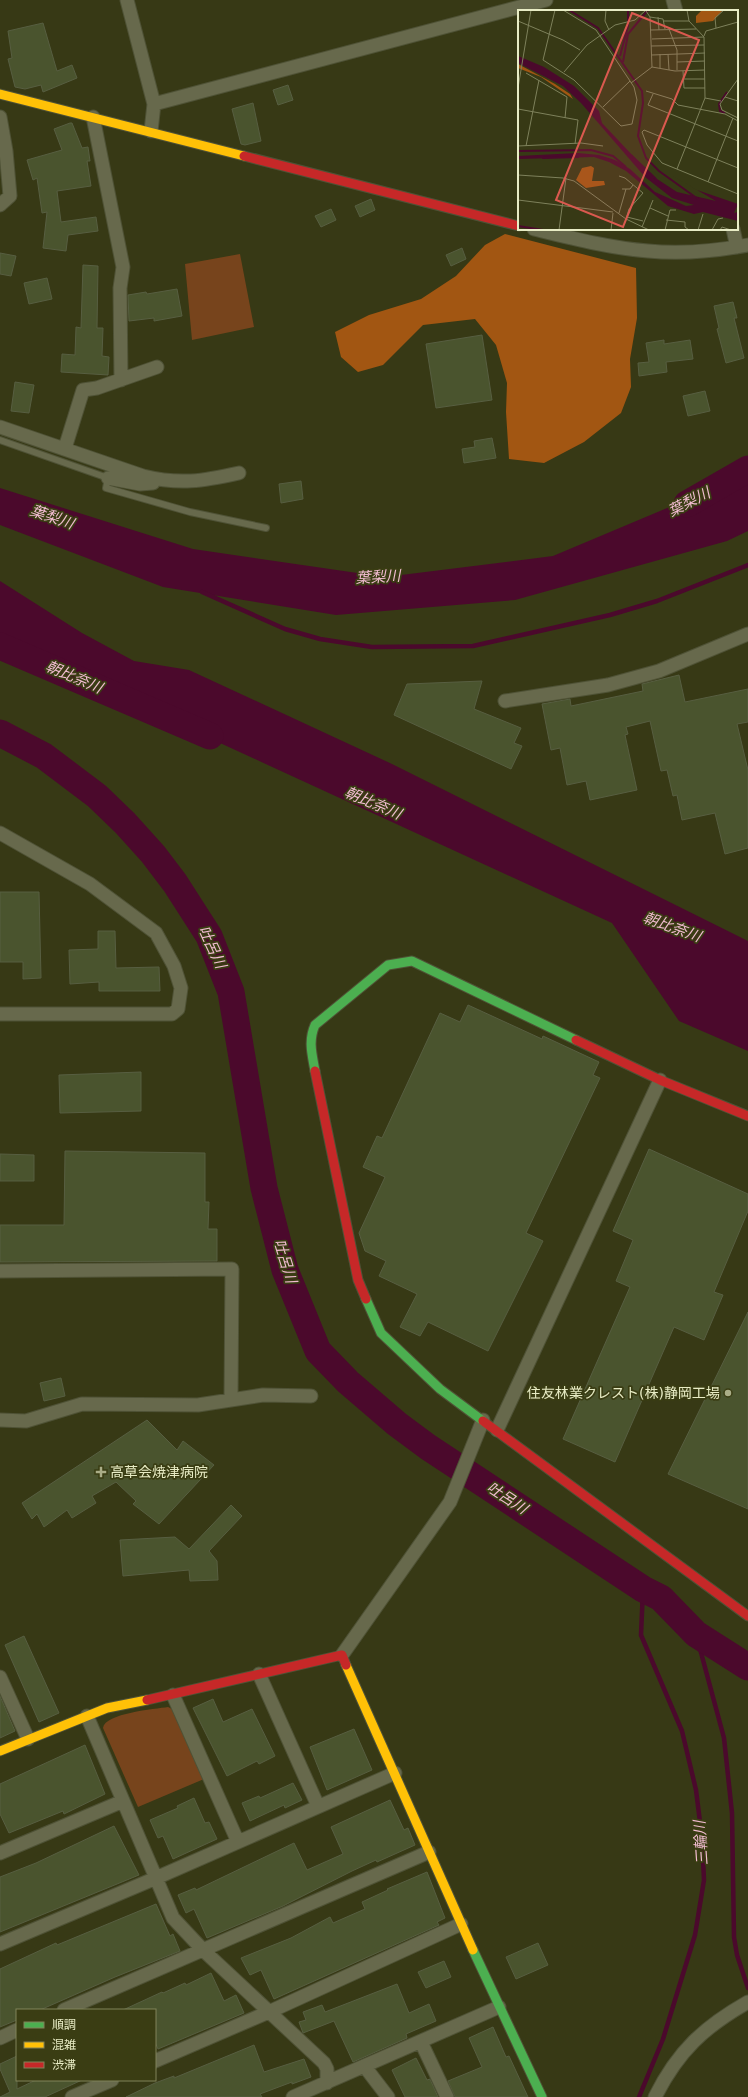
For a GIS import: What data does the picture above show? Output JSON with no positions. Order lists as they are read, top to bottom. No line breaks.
{"water":["葉梨川","朝比奈川","吐呂川","三輪川"],"places":{"other":["住友林業クレスト(株)静岡工場"],"health":["高草会焼津病院"]},"legend":["順調","混雑","渋滞"]}
